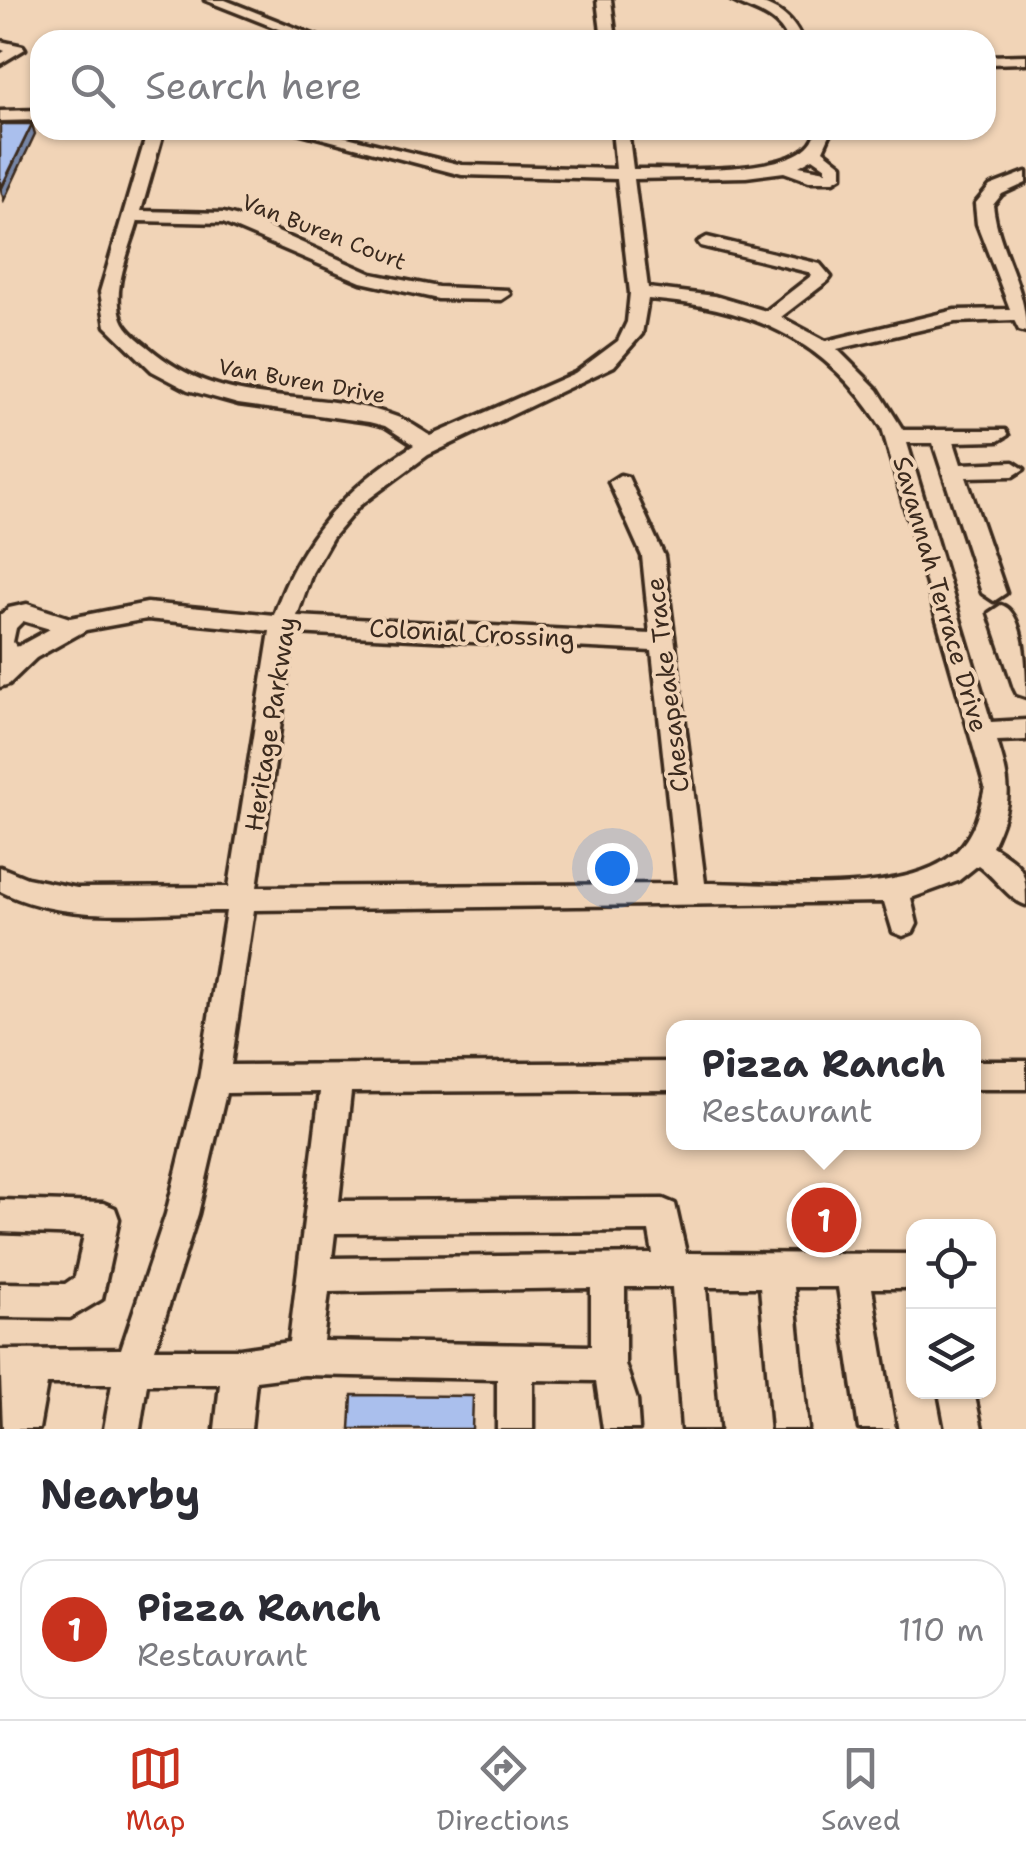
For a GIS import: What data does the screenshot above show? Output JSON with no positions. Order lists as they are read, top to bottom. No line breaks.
{"streets":{"street":["Van Buren Court","Van Buren Drive","Savannah Terrace Drive","Colonial Crossing","Chesapeake Trace","Heritage Parkway"]},"crossings":[["Van Buren Court","Van Buren Drive"],["Van Buren Drive","Heritage Parkway"],["Savannah Terrace Drive","Heritage Parkway"],["Colonial Crossing","Chesapeake Trace"],["Colonial Crossing","Heritage Parkway"]],"page":{"search":"Search here","popup":["Pizza Ranch","Restaurant"],"pins":"1","heading":"Nearby","list":[{"mark":"1","name":"Pizza Ranch","note":"Restaurant","value":"110 m"}],"nav":["Map","Directions","Saved"]}}
